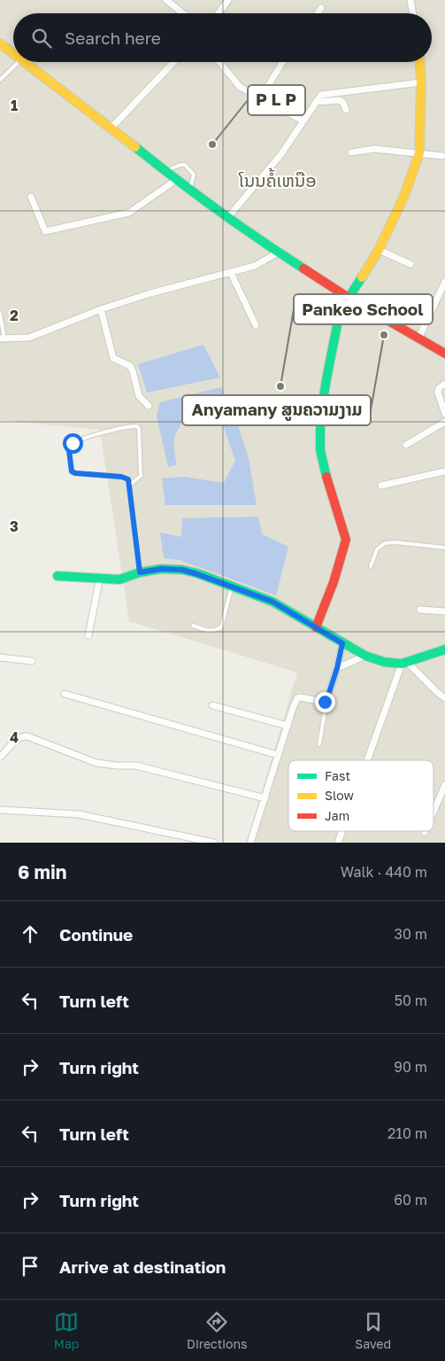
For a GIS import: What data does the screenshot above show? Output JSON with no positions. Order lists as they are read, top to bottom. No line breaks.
{"districts":["ໂນນຄໍ້ເຫນືອ"],"places":["P L P","Anyamany ສູນຄວາມງາມ","Pankeo School"],"legend":["Fast","Slow","Jam"],"page":{"search":"Search here","heading":["6 min","Walk · 440 m"],"list":[["Continue","30 m"],["Turn left","50 m"],["Turn right","90 m"],["Turn left","210 m"],["Turn right","60 m"],"Arrive at destination"],"nav":["Map","Directions","Saved"]},"grid":{"rows":["1","2","3","4"]}}
